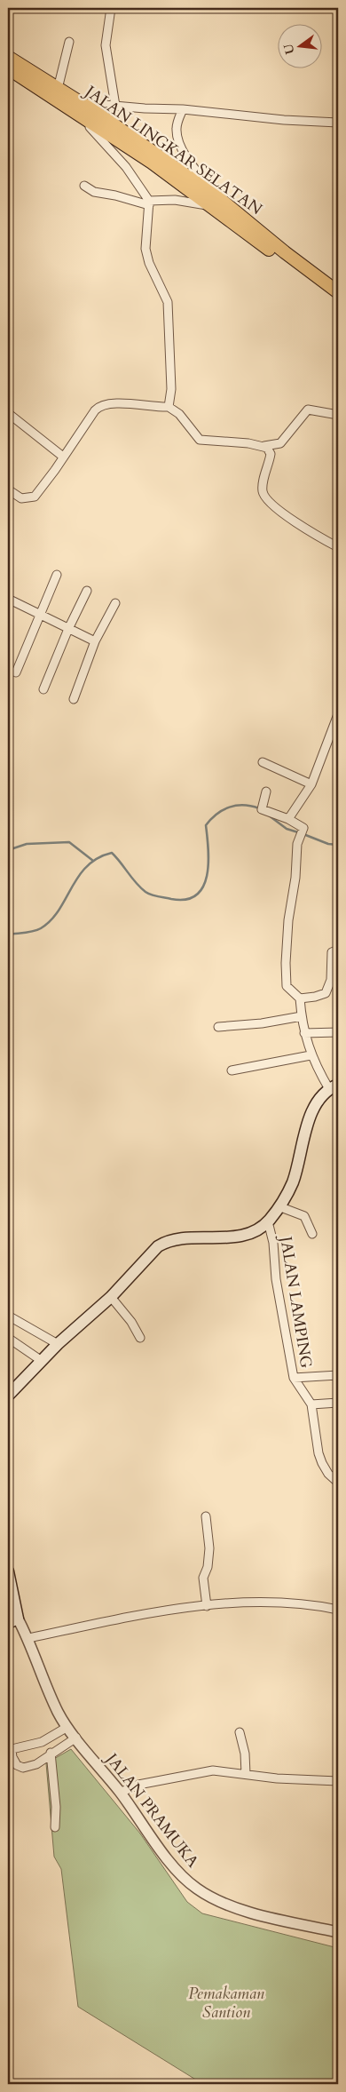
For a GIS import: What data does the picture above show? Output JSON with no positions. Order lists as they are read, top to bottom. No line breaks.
{"streets":{"main road":["JALAN LINGKAR SELATAN"],"street":["JALAN LAMPING","JALAN PRAMUKA"]},"parks":["Pemakaman Santion"],"north":"left"}
